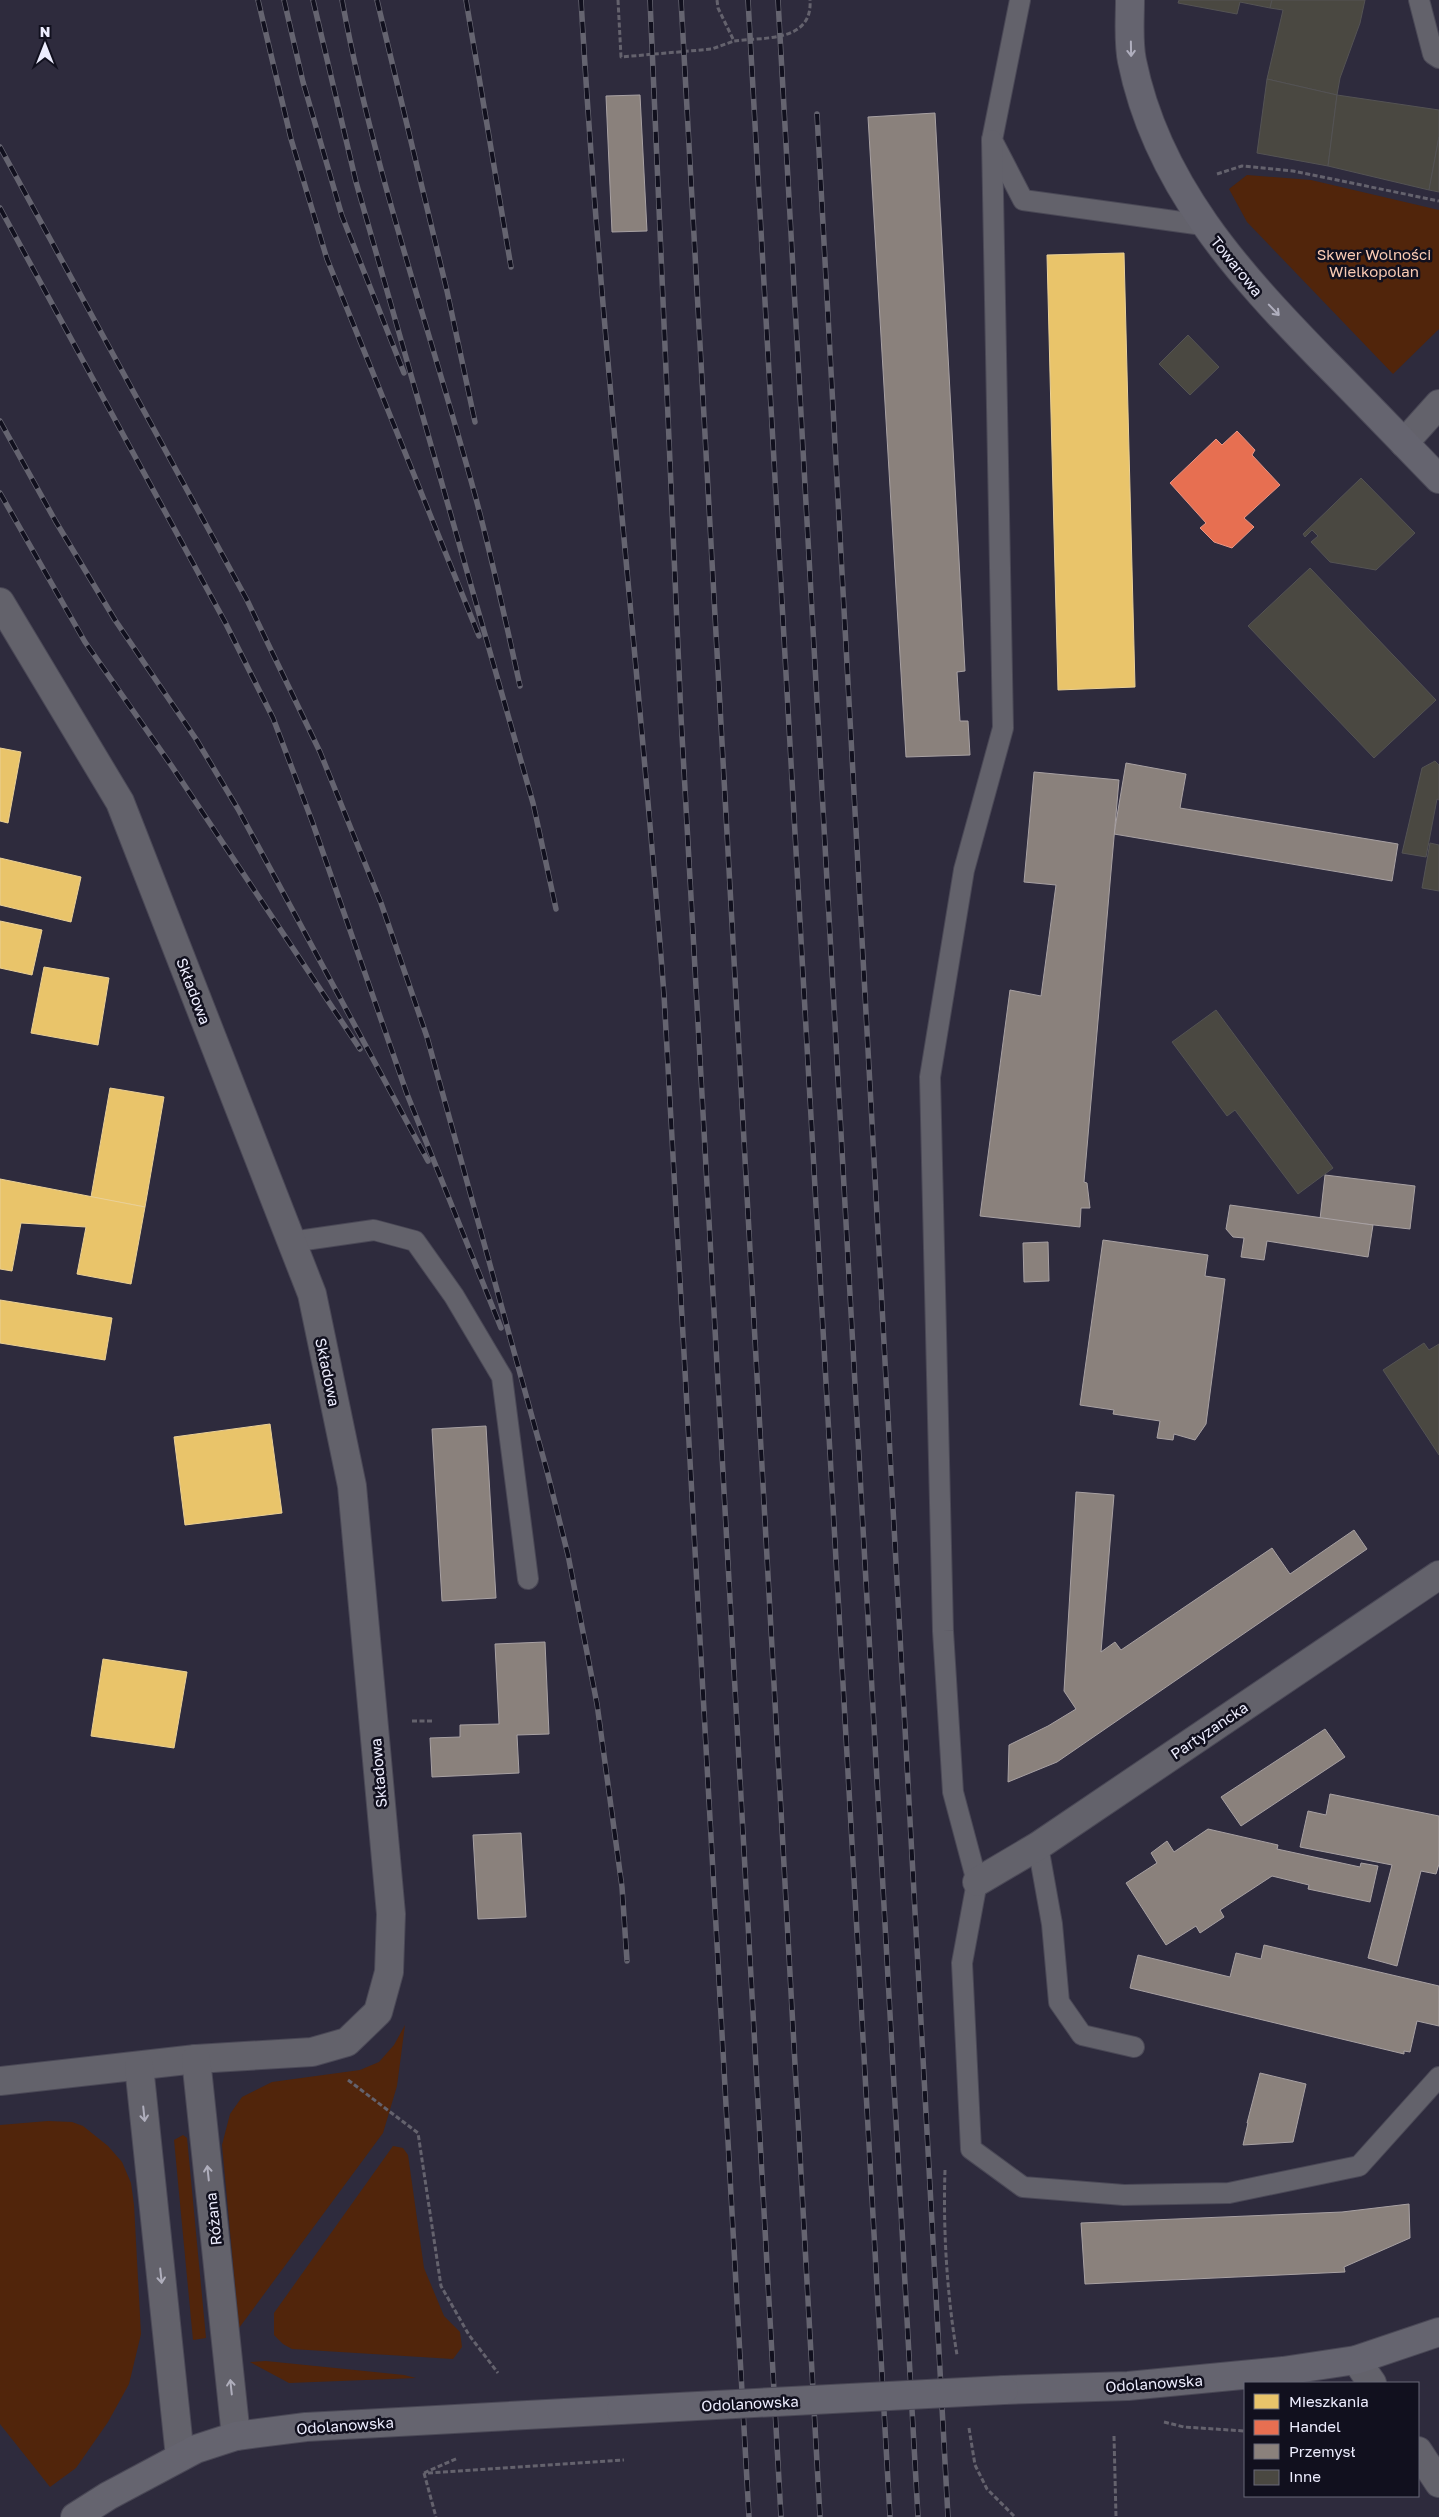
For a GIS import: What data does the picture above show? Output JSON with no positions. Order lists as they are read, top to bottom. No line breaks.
{"streets":{"main road":["Towarowa","Odolanowska"],"street":["Składowa","Partyzancka","Różana"]},"crossings":[["Składowa","Różana"],["Różana","Odolanowska"]],"one_way":["Towarowa"],"parks":["Skwer Wolności Wielkopolan"],"legend":["Mieszkania","Handel","Przemysł","Inne"],"north":"top"}
